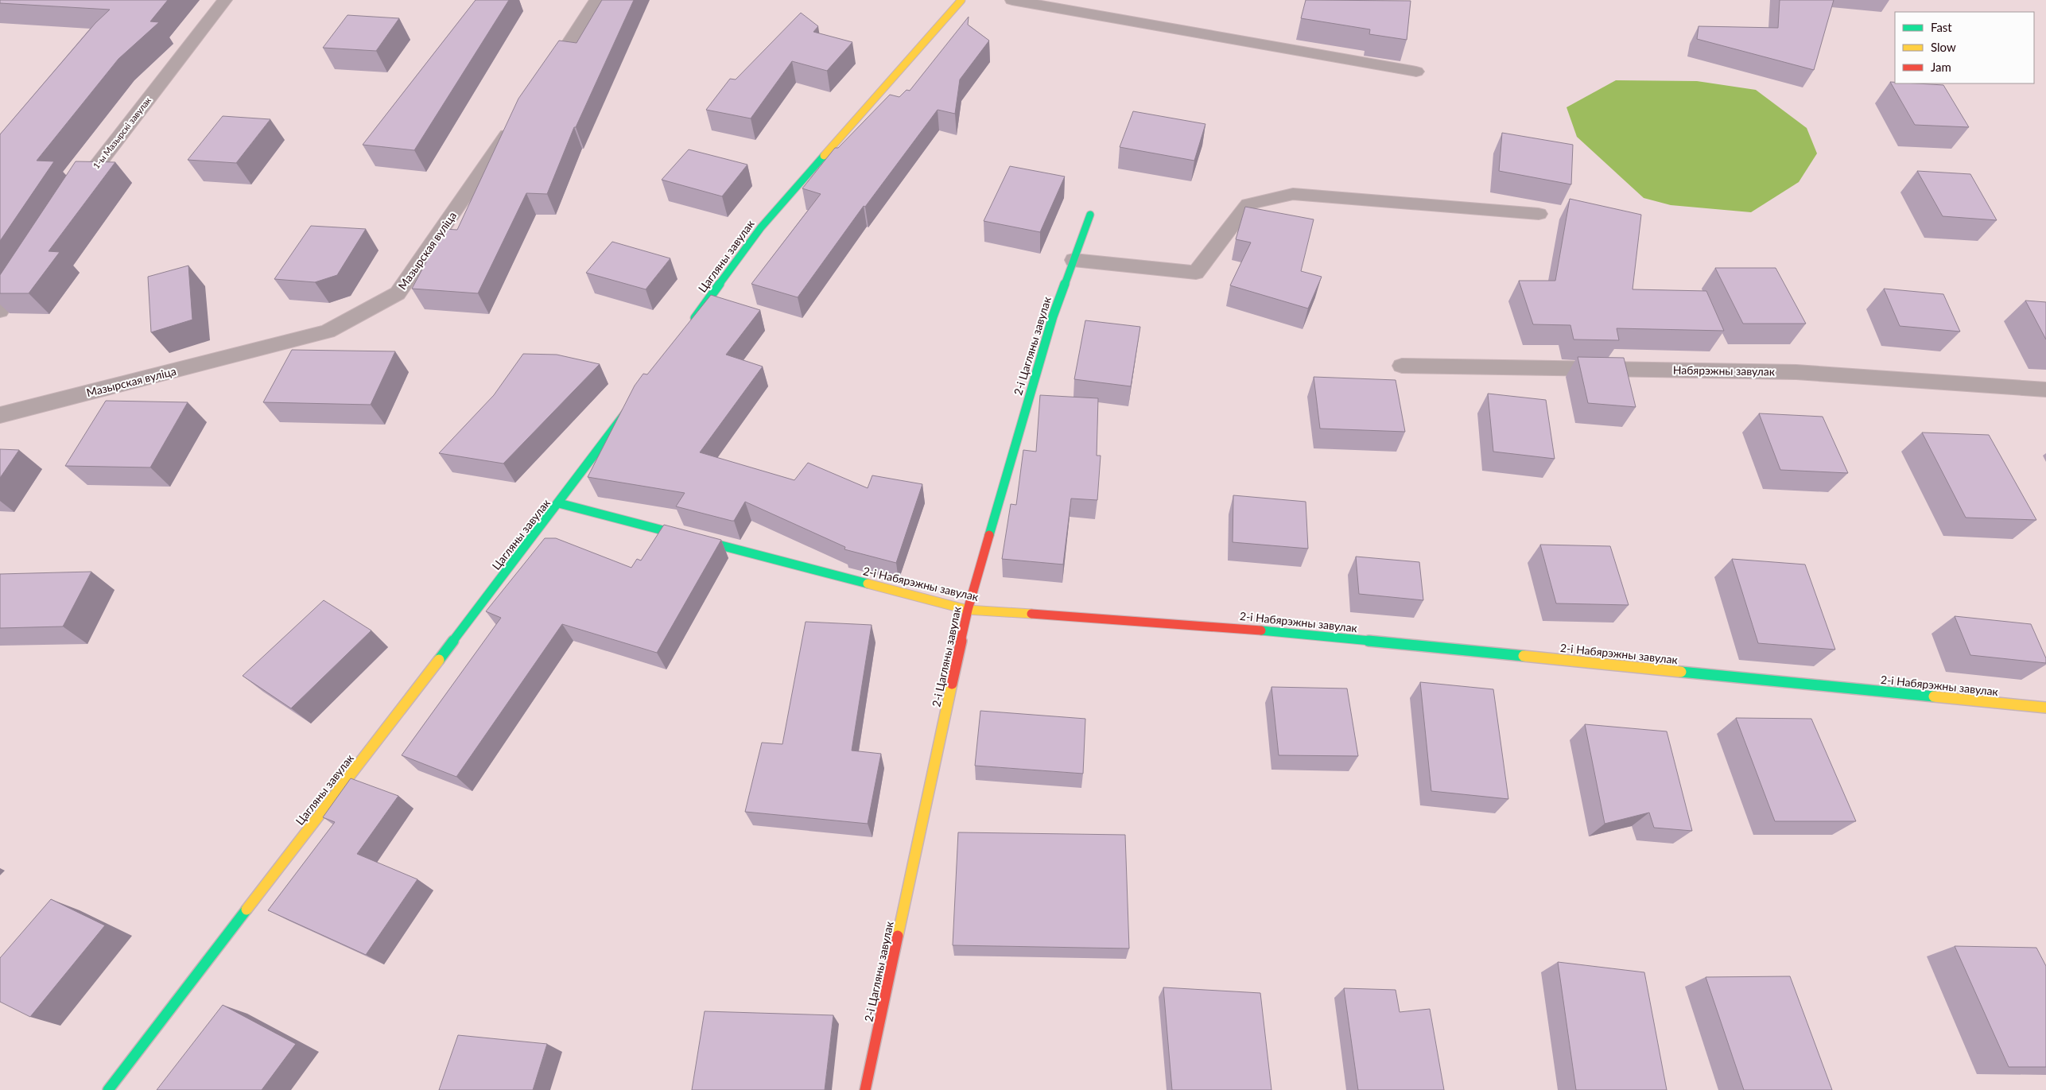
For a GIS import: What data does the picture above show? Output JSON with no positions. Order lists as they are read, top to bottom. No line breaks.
{"streets":{"street":["1-ы Мазырскі завулак","Мазырская вуліца","Цагляны завулак","2-і Цагляны завулак","Набярэжны завулак","2-і Набярэжны завулак"]},"crossings":[["Цагляны завулак","2-і Набярэжны завулак"],["2-і Цагляны завулак","2-і Набярэжны завулак"]],"legend":["Fast","Slow","Jam"]}
